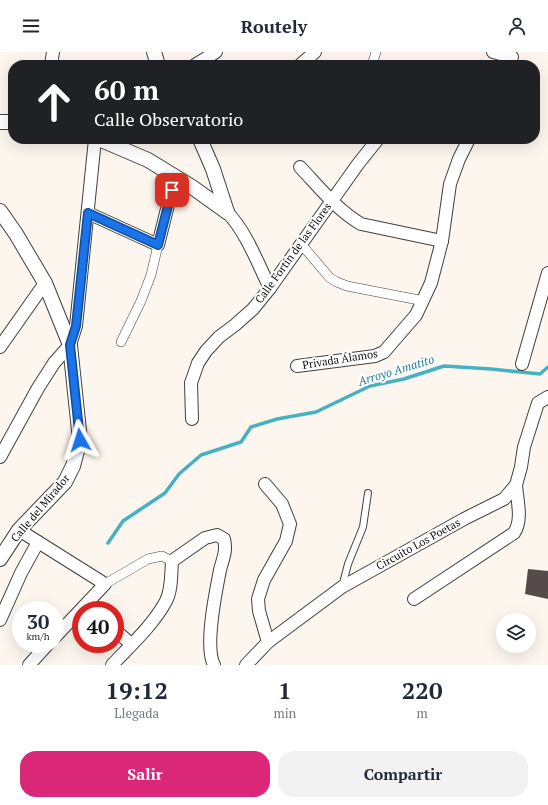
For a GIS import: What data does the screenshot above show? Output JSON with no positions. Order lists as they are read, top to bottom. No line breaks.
{"streets":{"street":["Calle Fortín de las Flores","Privada Álamos","Calle del Mirador","Circuito Los Poetas"]},"water":["Arroyo Amatito"],"page":{"header":"Routely","turn":["60 m","Calle Observatorio"],"speed":"30 km/h","limit":"40","eta":["19:12","Llegada","1","min","220","m"],"buttons":["Salir","Compartir"]}}
